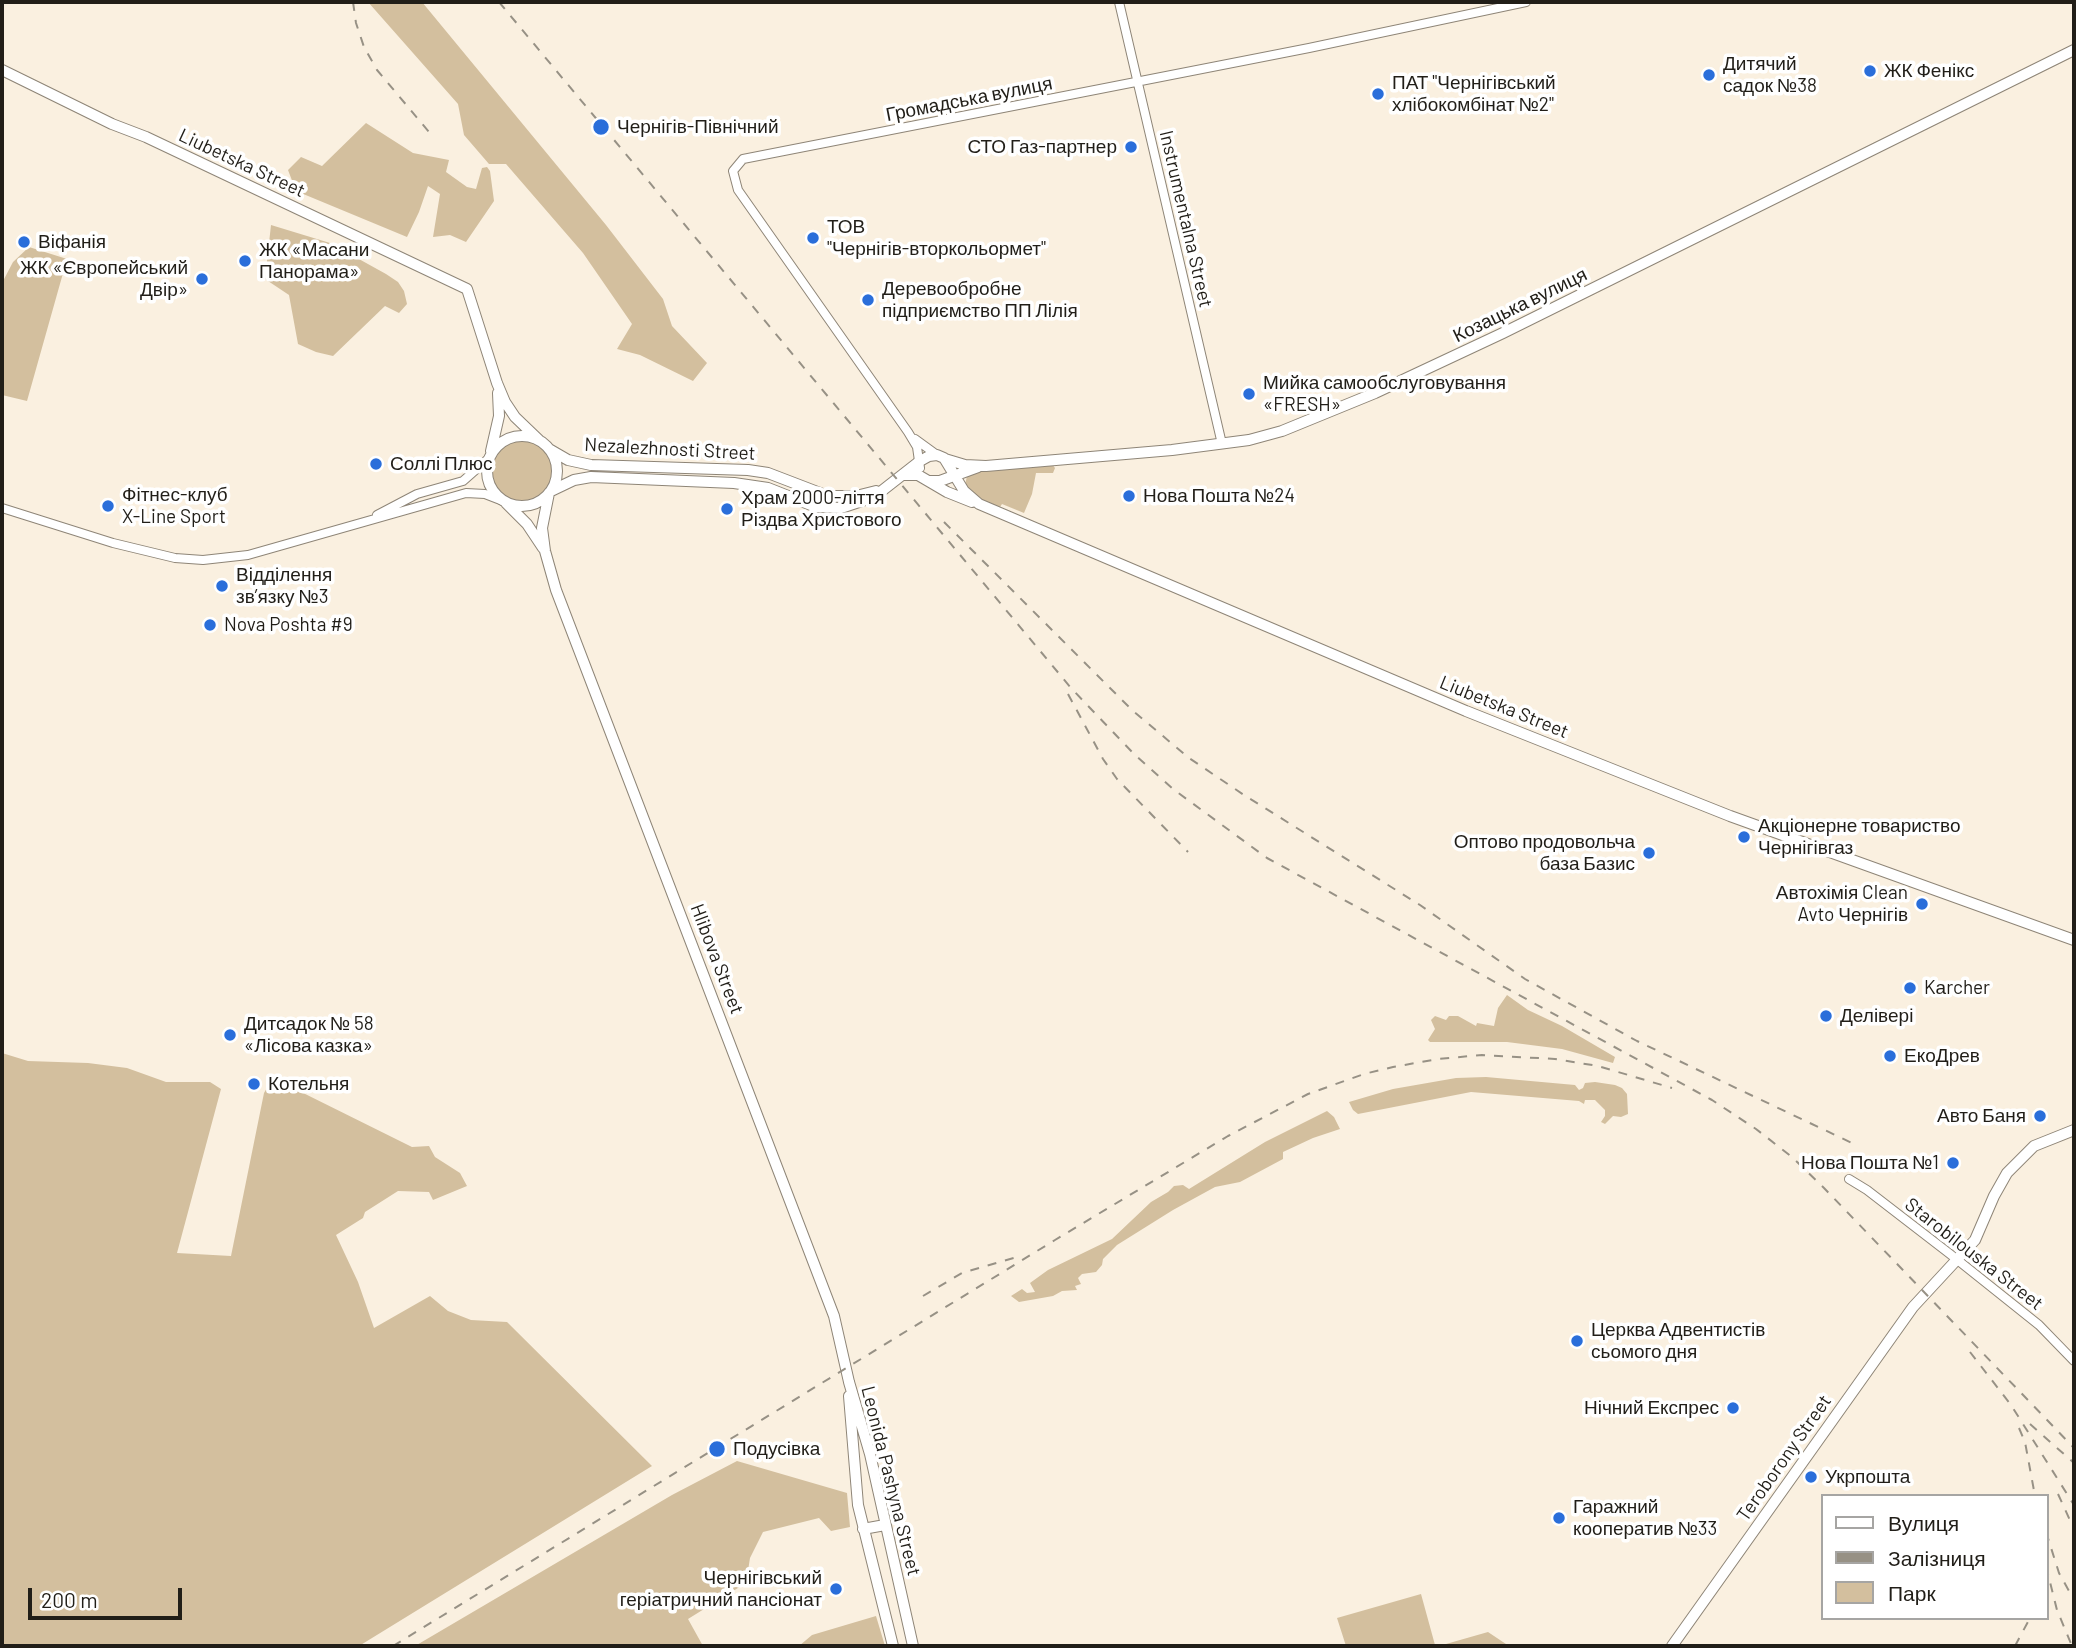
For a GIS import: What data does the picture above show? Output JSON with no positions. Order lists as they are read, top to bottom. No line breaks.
{"streets":{"main road":["Liubetska Street","Козацька вулиця","Nezalezhnosti Street","Hlibova Street","Teroborony Street","Leonida Pashyna Street"],"street":["Громадська вулиця","Instrumentalna Street","Starobilouska Street"]},"crossings":[["Громадська вулиця","Instrumentalna Street"],["Liubetska Street","Козацька вулиця"],["Instrumentalna Street","Козацька вулиця"],["Nezalezhnosti Street","Hlibova Street"],["Hlibova Street","Leonida Pashyna Street"],["Starobilouska Street","Teroborony Street"]],"places":["ЖК Фенікс","Дитячий садок №38","ПАТ \"Чернігівський хлібокомбінат №2\"","Чернігів-Північний","СТО Газ-партнер","ТОВ \"Чернігів-вторкольормет\"","Віфанія","ЖК «Масани Панорама»","ЖК «Європейський Двір»","Деревообробне підприємство ПП Лілія","Мийка самообслуговування «FRESH»","Соллі Плюс","Нова Пошта №24","Фітнес-клуб X-Line Sport","Храм 2000-ліття Різдва Христового","Відділення зв’язку №3","Nova Poshta #9","Акціонерне товариство Чернігівгаз","Оптово продовольча база Базис","Автохімія Clean Avto Чернігів","Kаrcher","Делівері","Дитсадок № 58 «Лісова казка»","ЕкоДрев","Котельня","Авто Баня","Нова Пошта №1","Церква Адвентистів сьомого дня","Нічний Експрес","Подусівка","Укрпошта","Гаражний кооператив №33","Чернігівський геріатричний пансіонат"],"legend":["Вулиця","Залізниця","Парк"],"scale_bar":"200 m"}
